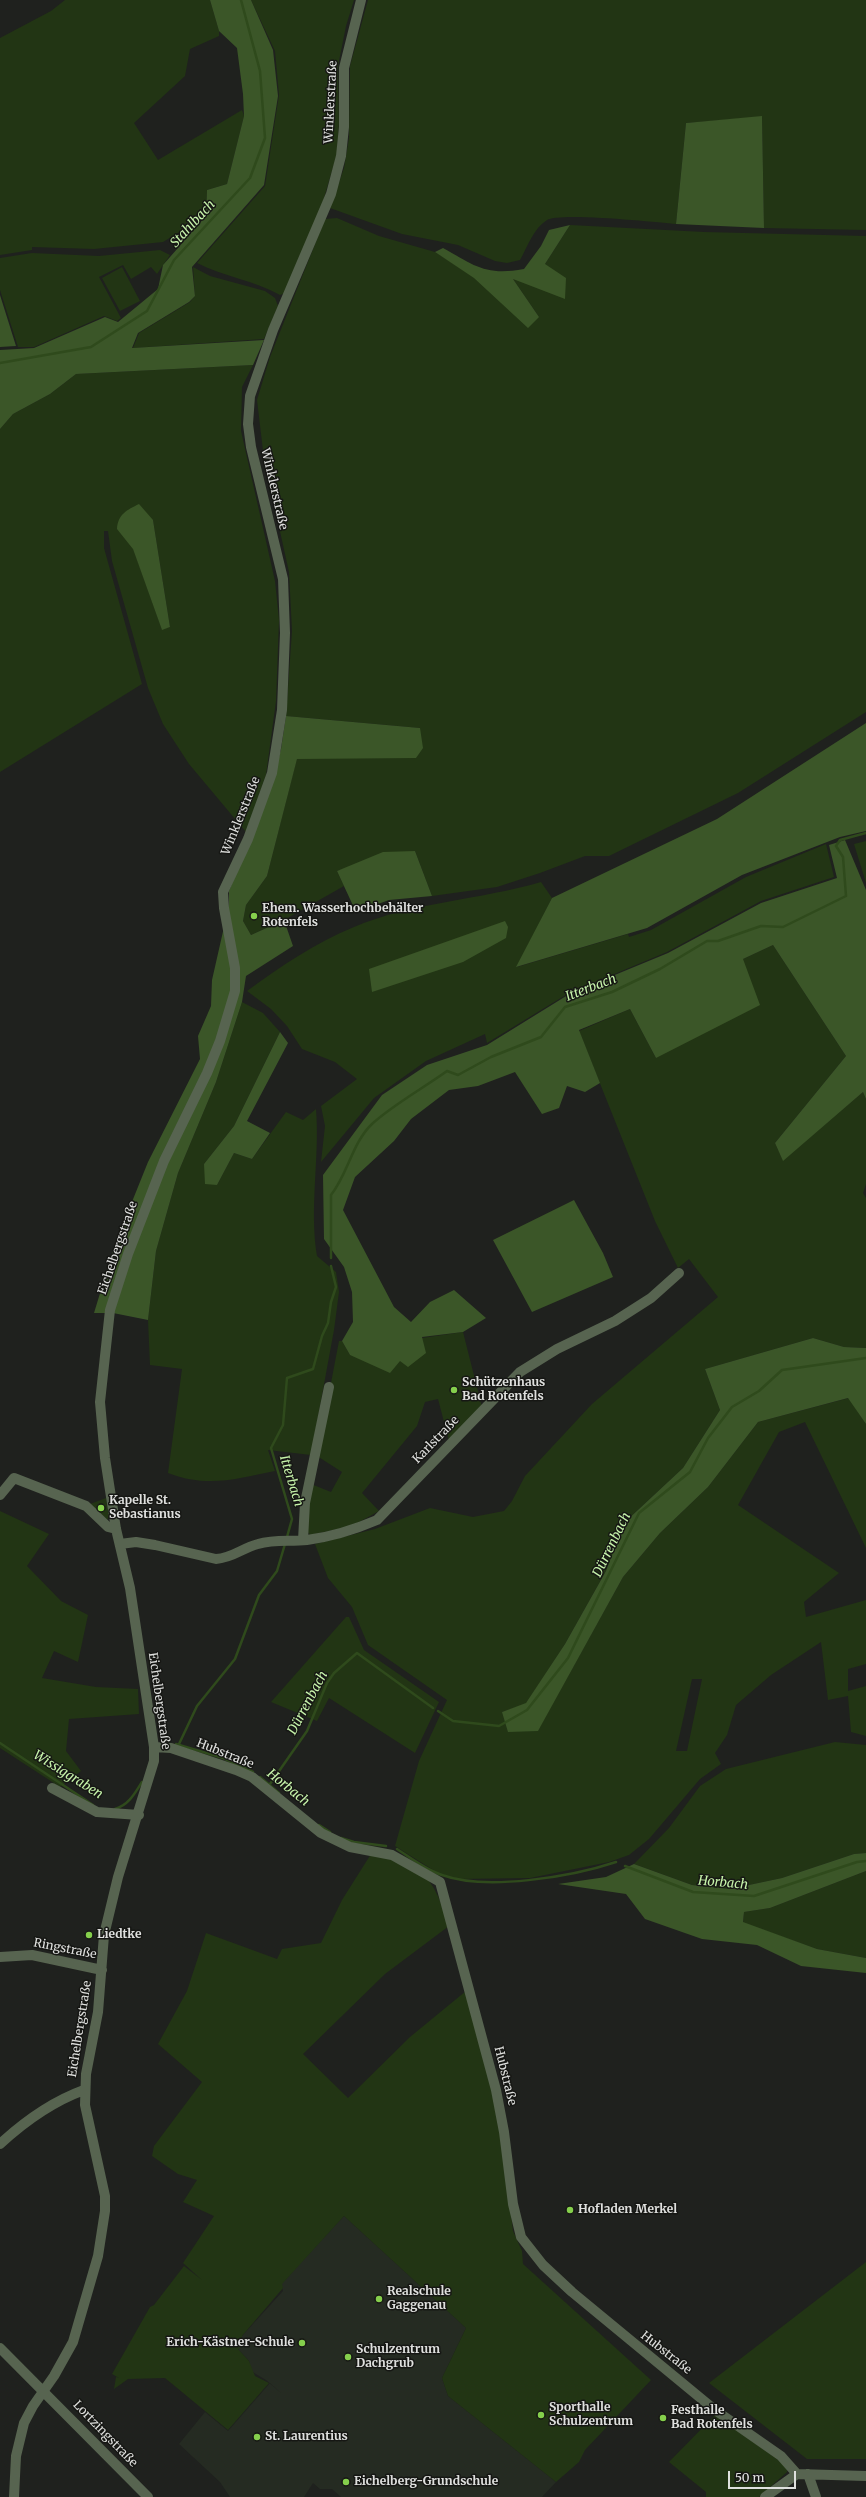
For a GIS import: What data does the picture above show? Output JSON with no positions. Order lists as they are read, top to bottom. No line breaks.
{"streets":{"street":["Winklerstraße","Eichelbergstraße","Karlstraße","Hubstraße","Ringstraße","Lortzingstraße"]},"crossings":[["Winklerstraße","Eichelbergstraße"],["Eichelbergstraße","Karlstraße"],["Eichelbergstraße","Hubstraße"],["Eichelbergstraße","Ringstraße"],["Eichelbergstraße","Lortzingstraße"]],"water":["Stahlbach","Itterbach","Dürrenbach","Wissiggraben","Horbach"],"places":["Ehem. Wasserhochbehälter Rotenfels","Schützenhaus Bad Rotenfels","Kapelle St. Sebastianus","Liedtke","Hofladen Merkel","Realschule Gaggenau","Erich-Kästner-Schule","Schulzentrum Dachgrub","Sporthalle Schulzentrum","Festhalle Bad Rotenfels","St. Laurentius","Eichelberg-Grundschule"],"scale_bar":"50 m"}
